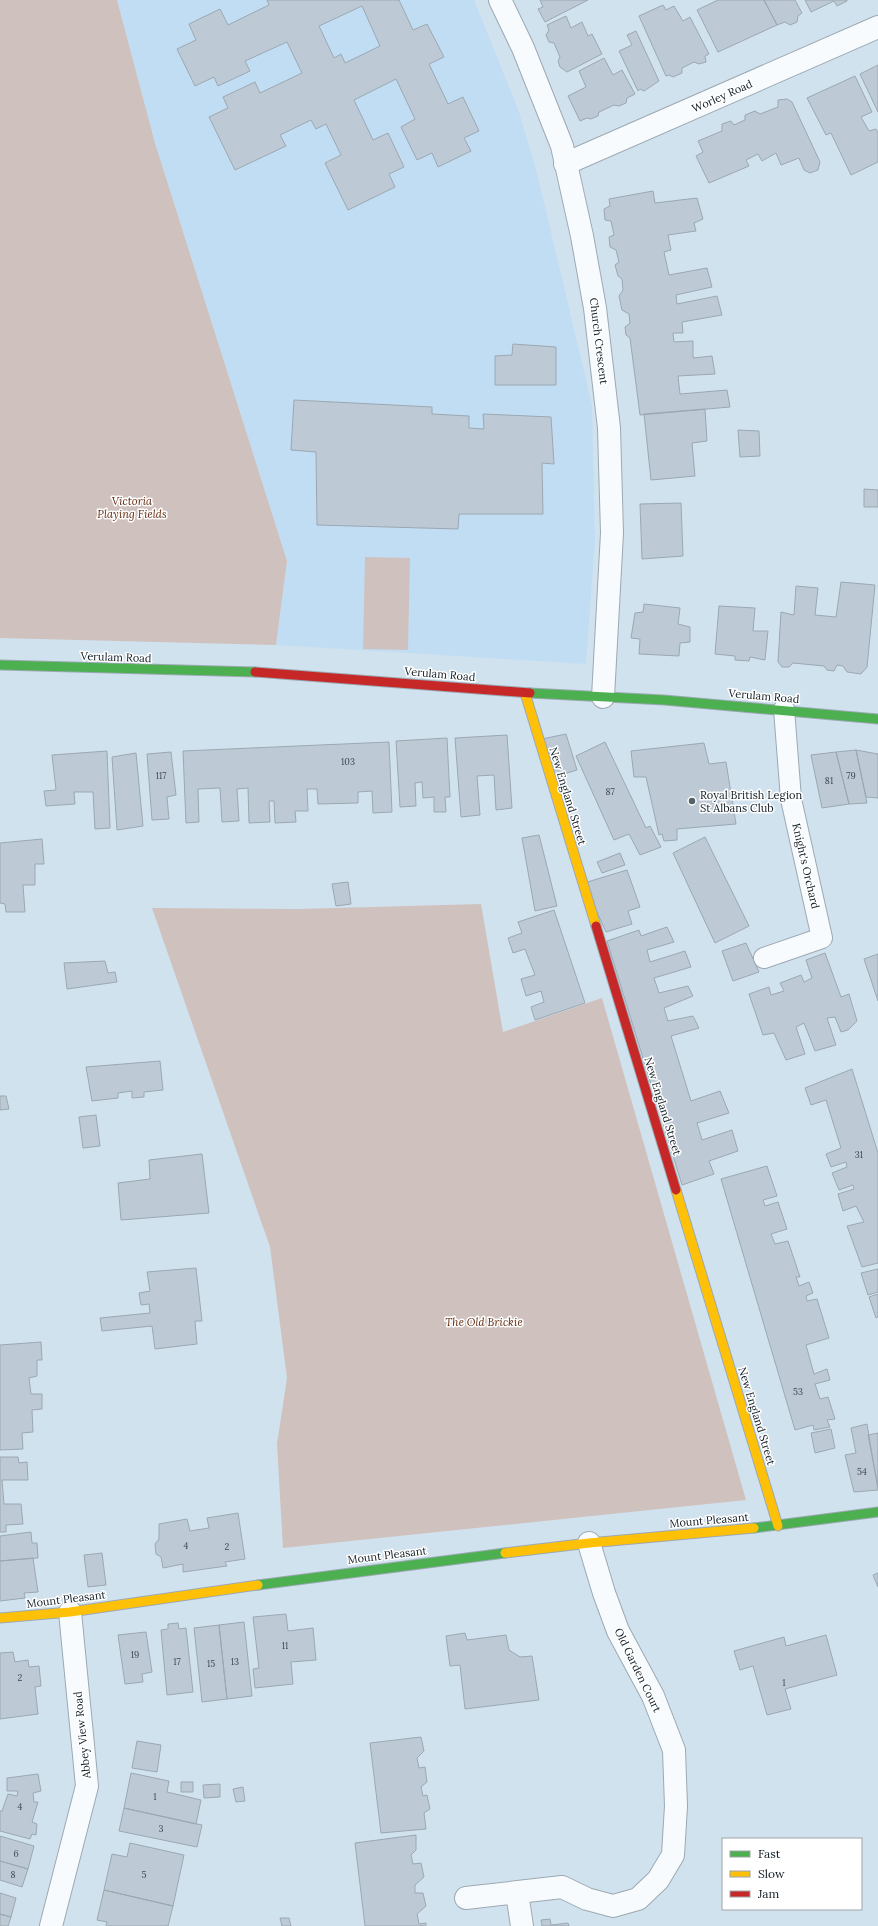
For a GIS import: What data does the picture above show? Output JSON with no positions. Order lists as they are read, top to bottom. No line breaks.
{"streets":{"street":["Worley Road","Church Crescent","Verulam Road","New England Street","Mount Pleasant","Old Garden Court","Abbey View Road"],"lane":["Knight's Orchard"]},"crossings":[["Worley Road","Church Crescent"],["Church Crescent","Verulam Road"],["Verulam Road","New England Street"],["Verulam Road","Knight's Orchard"],["New England Street","Mount Pleasant"],["Mount Pleasant","Old Garden Court"],["Mount Pleasant","Abbey View Road"]],"parks":["Victoria Playing Fields","The Old Brickie"],"places":["Royal British Legion St Albans Club"],"house_numbers":["103","117","79","81","87","31","53","54","4","2","11","19","17","13","15","2","1","1","4","3","6","8","5"],"legend":["Fast","Slow","Jam"]}
